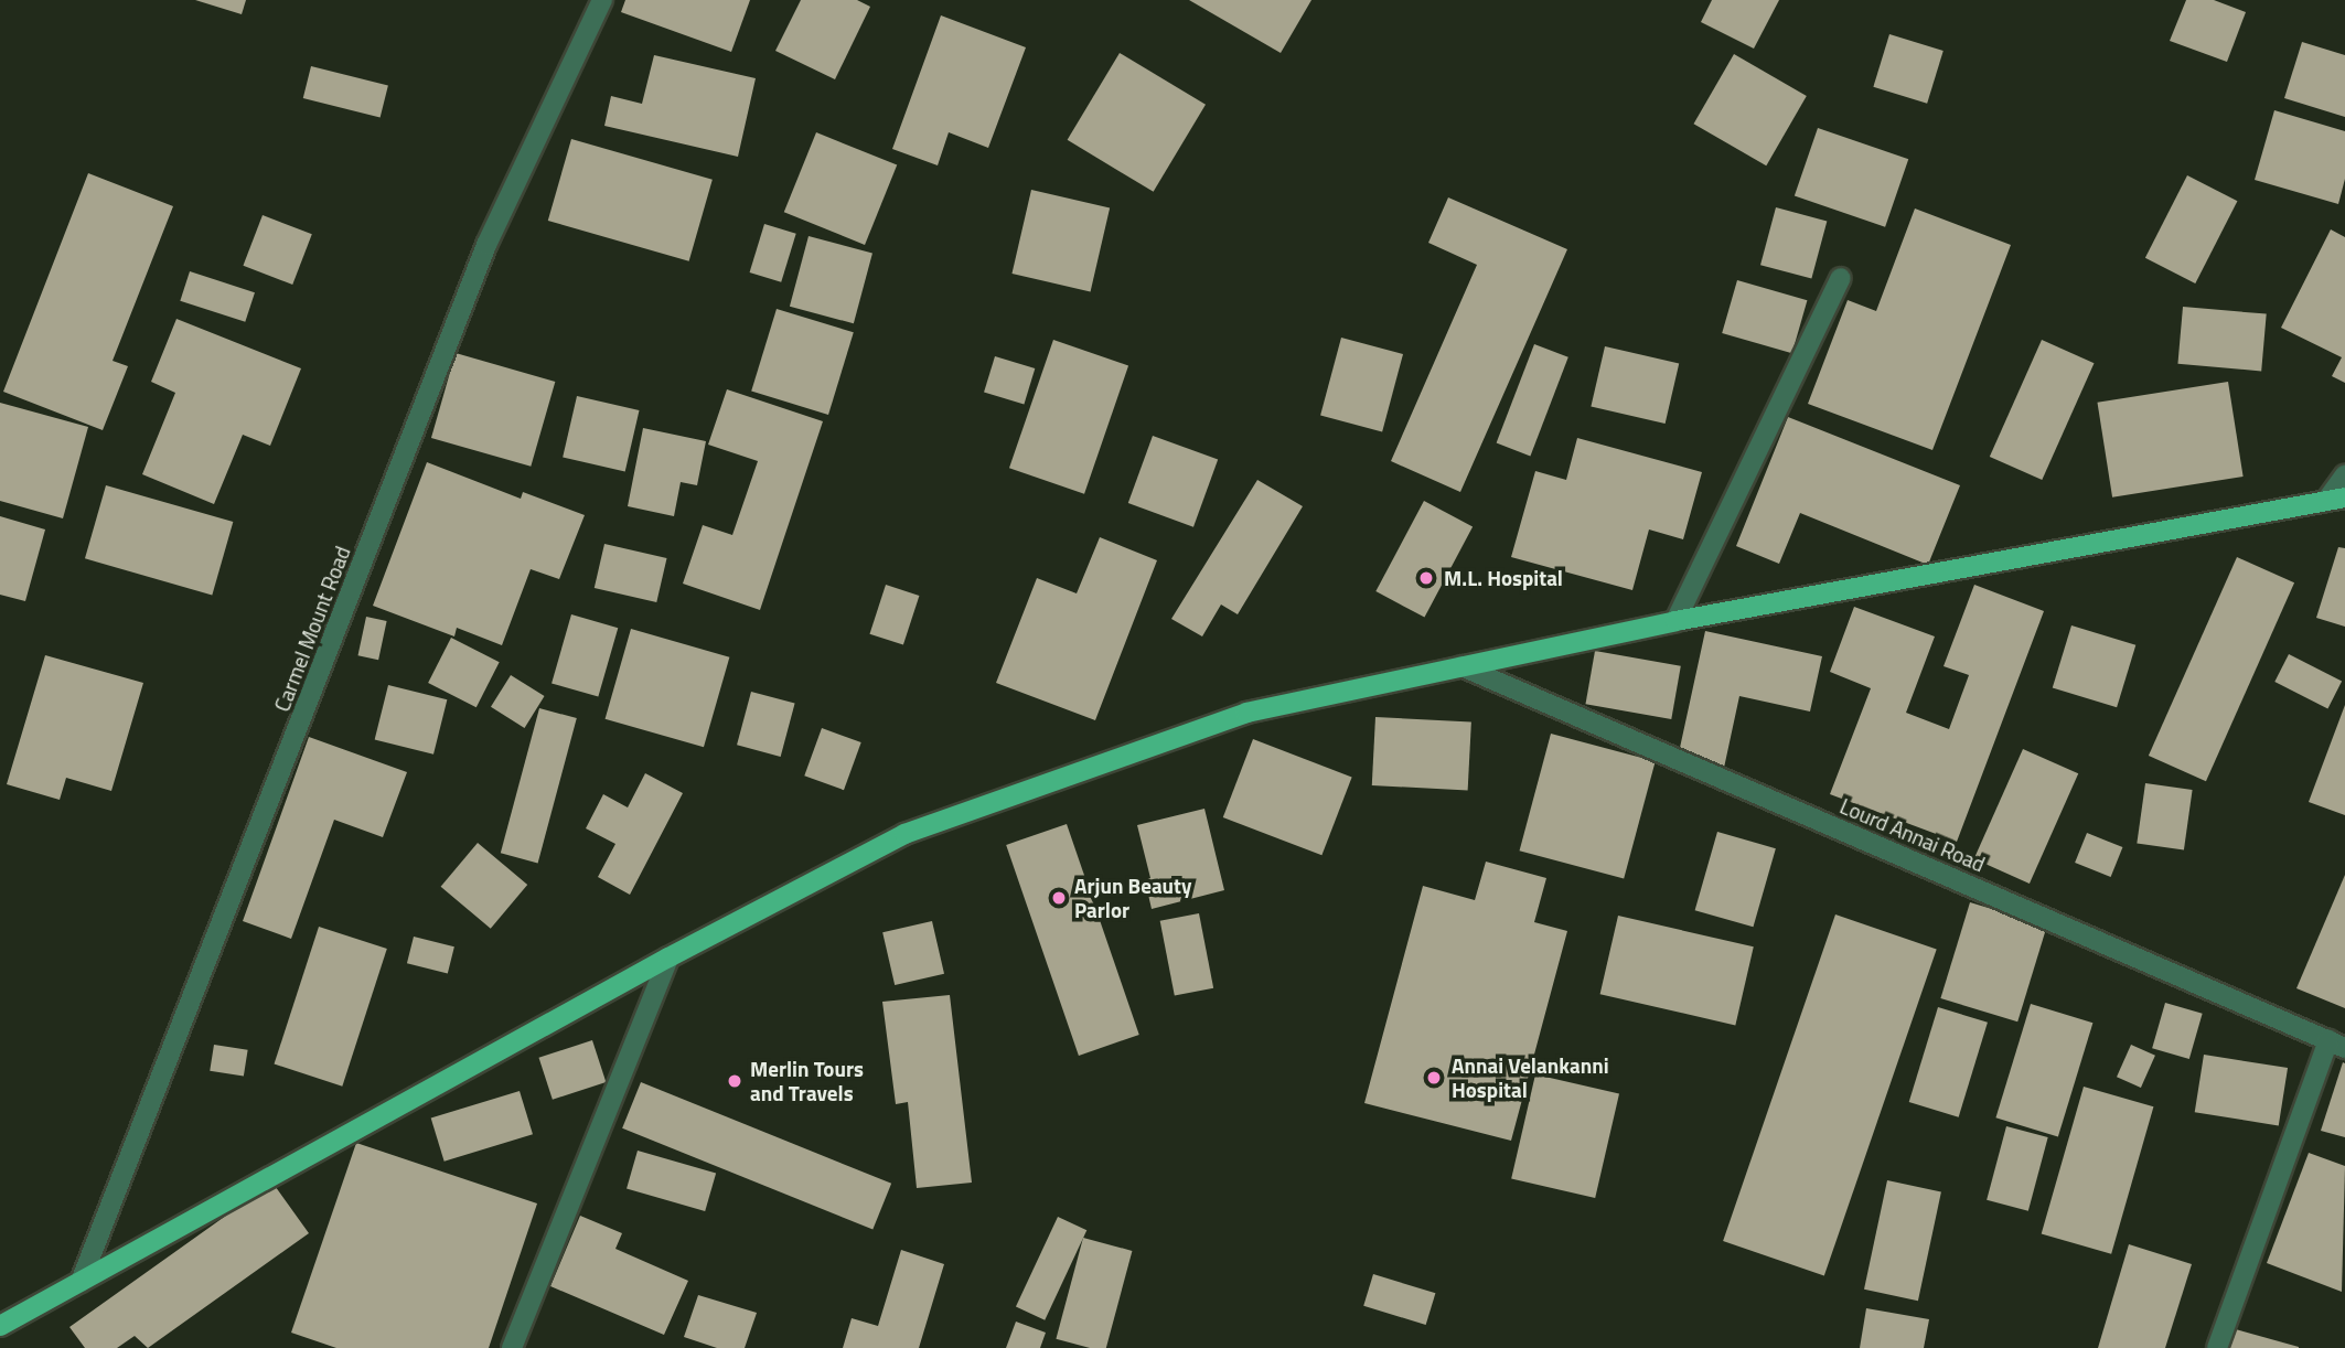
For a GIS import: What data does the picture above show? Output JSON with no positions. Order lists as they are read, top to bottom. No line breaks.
{"streets":{"street":["Carmel Mount Road","Lourd Annai Road"]},"places":["M.L. Hospital","Arjun Beauty Parlor","Annai Velankanni Hospital","Merlin Tours and Travels"]}
